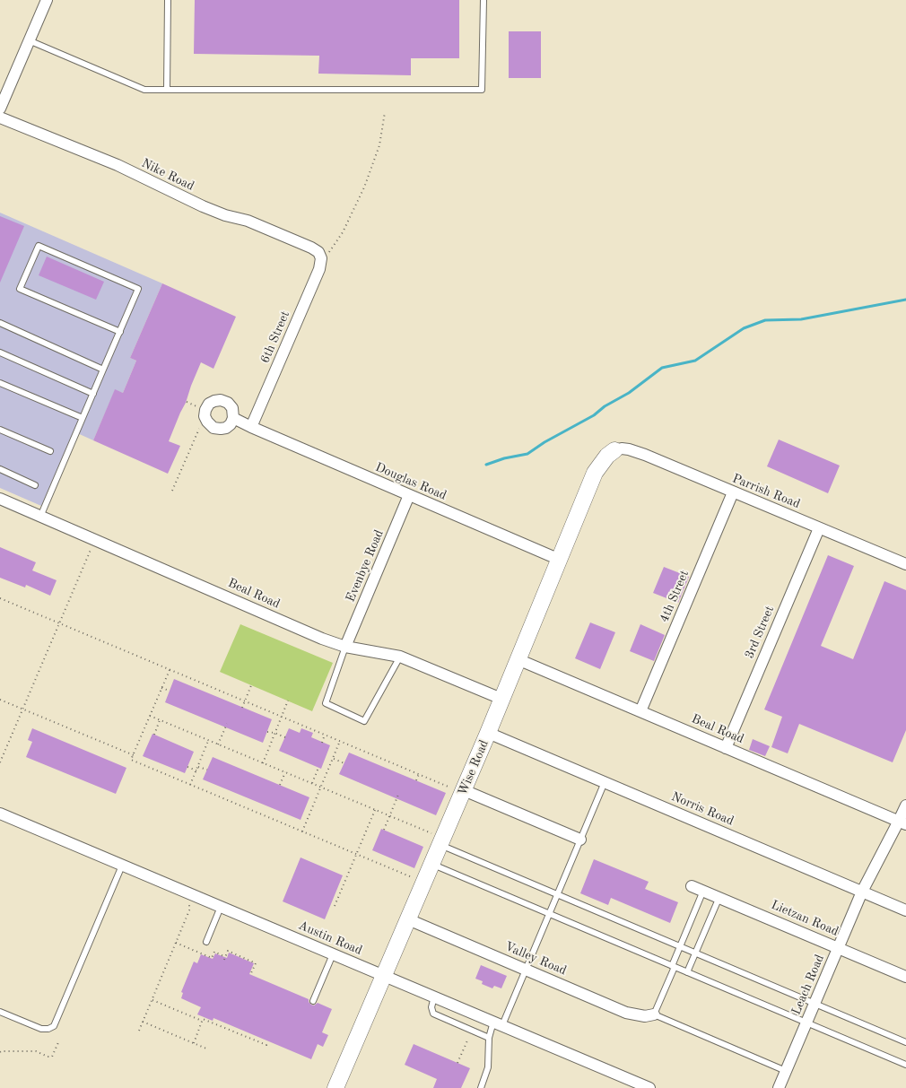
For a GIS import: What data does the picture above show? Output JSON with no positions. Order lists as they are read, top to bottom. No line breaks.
{"streets":{"street":["Nike Road","6th Street","Douglas Road","Parrish Road","Evenbye Road","Beal Road","4th Street","3rd Street","Wise Road","Norris Road","Lietzan Road","Austin Road","Valley Road","Leach Road"]},"crossings":[["Nike Road","6th Street"],["6th Street","Douglas Road"],["Douglas Road","Evenbye Road"],["Douglas Road","Wise Road"],["Parrish Road","4th Street"],["Parrish Road","3rd Street"],["Parrish Road","Wise Road"],["Evenbye Road","Beal Road"],["Beal Road","4th Street"],["Beal Road","3rd Street"],["Beal Road","Wise Road"],["Beal Road","Leach Road"],["Wise Road","Norris Road"],["Wise Road","Austin Road"],["Wise Road","Valley Road"],["Norris Road","Leach Road"],["Lietzan Road","Leach Road"]]}
